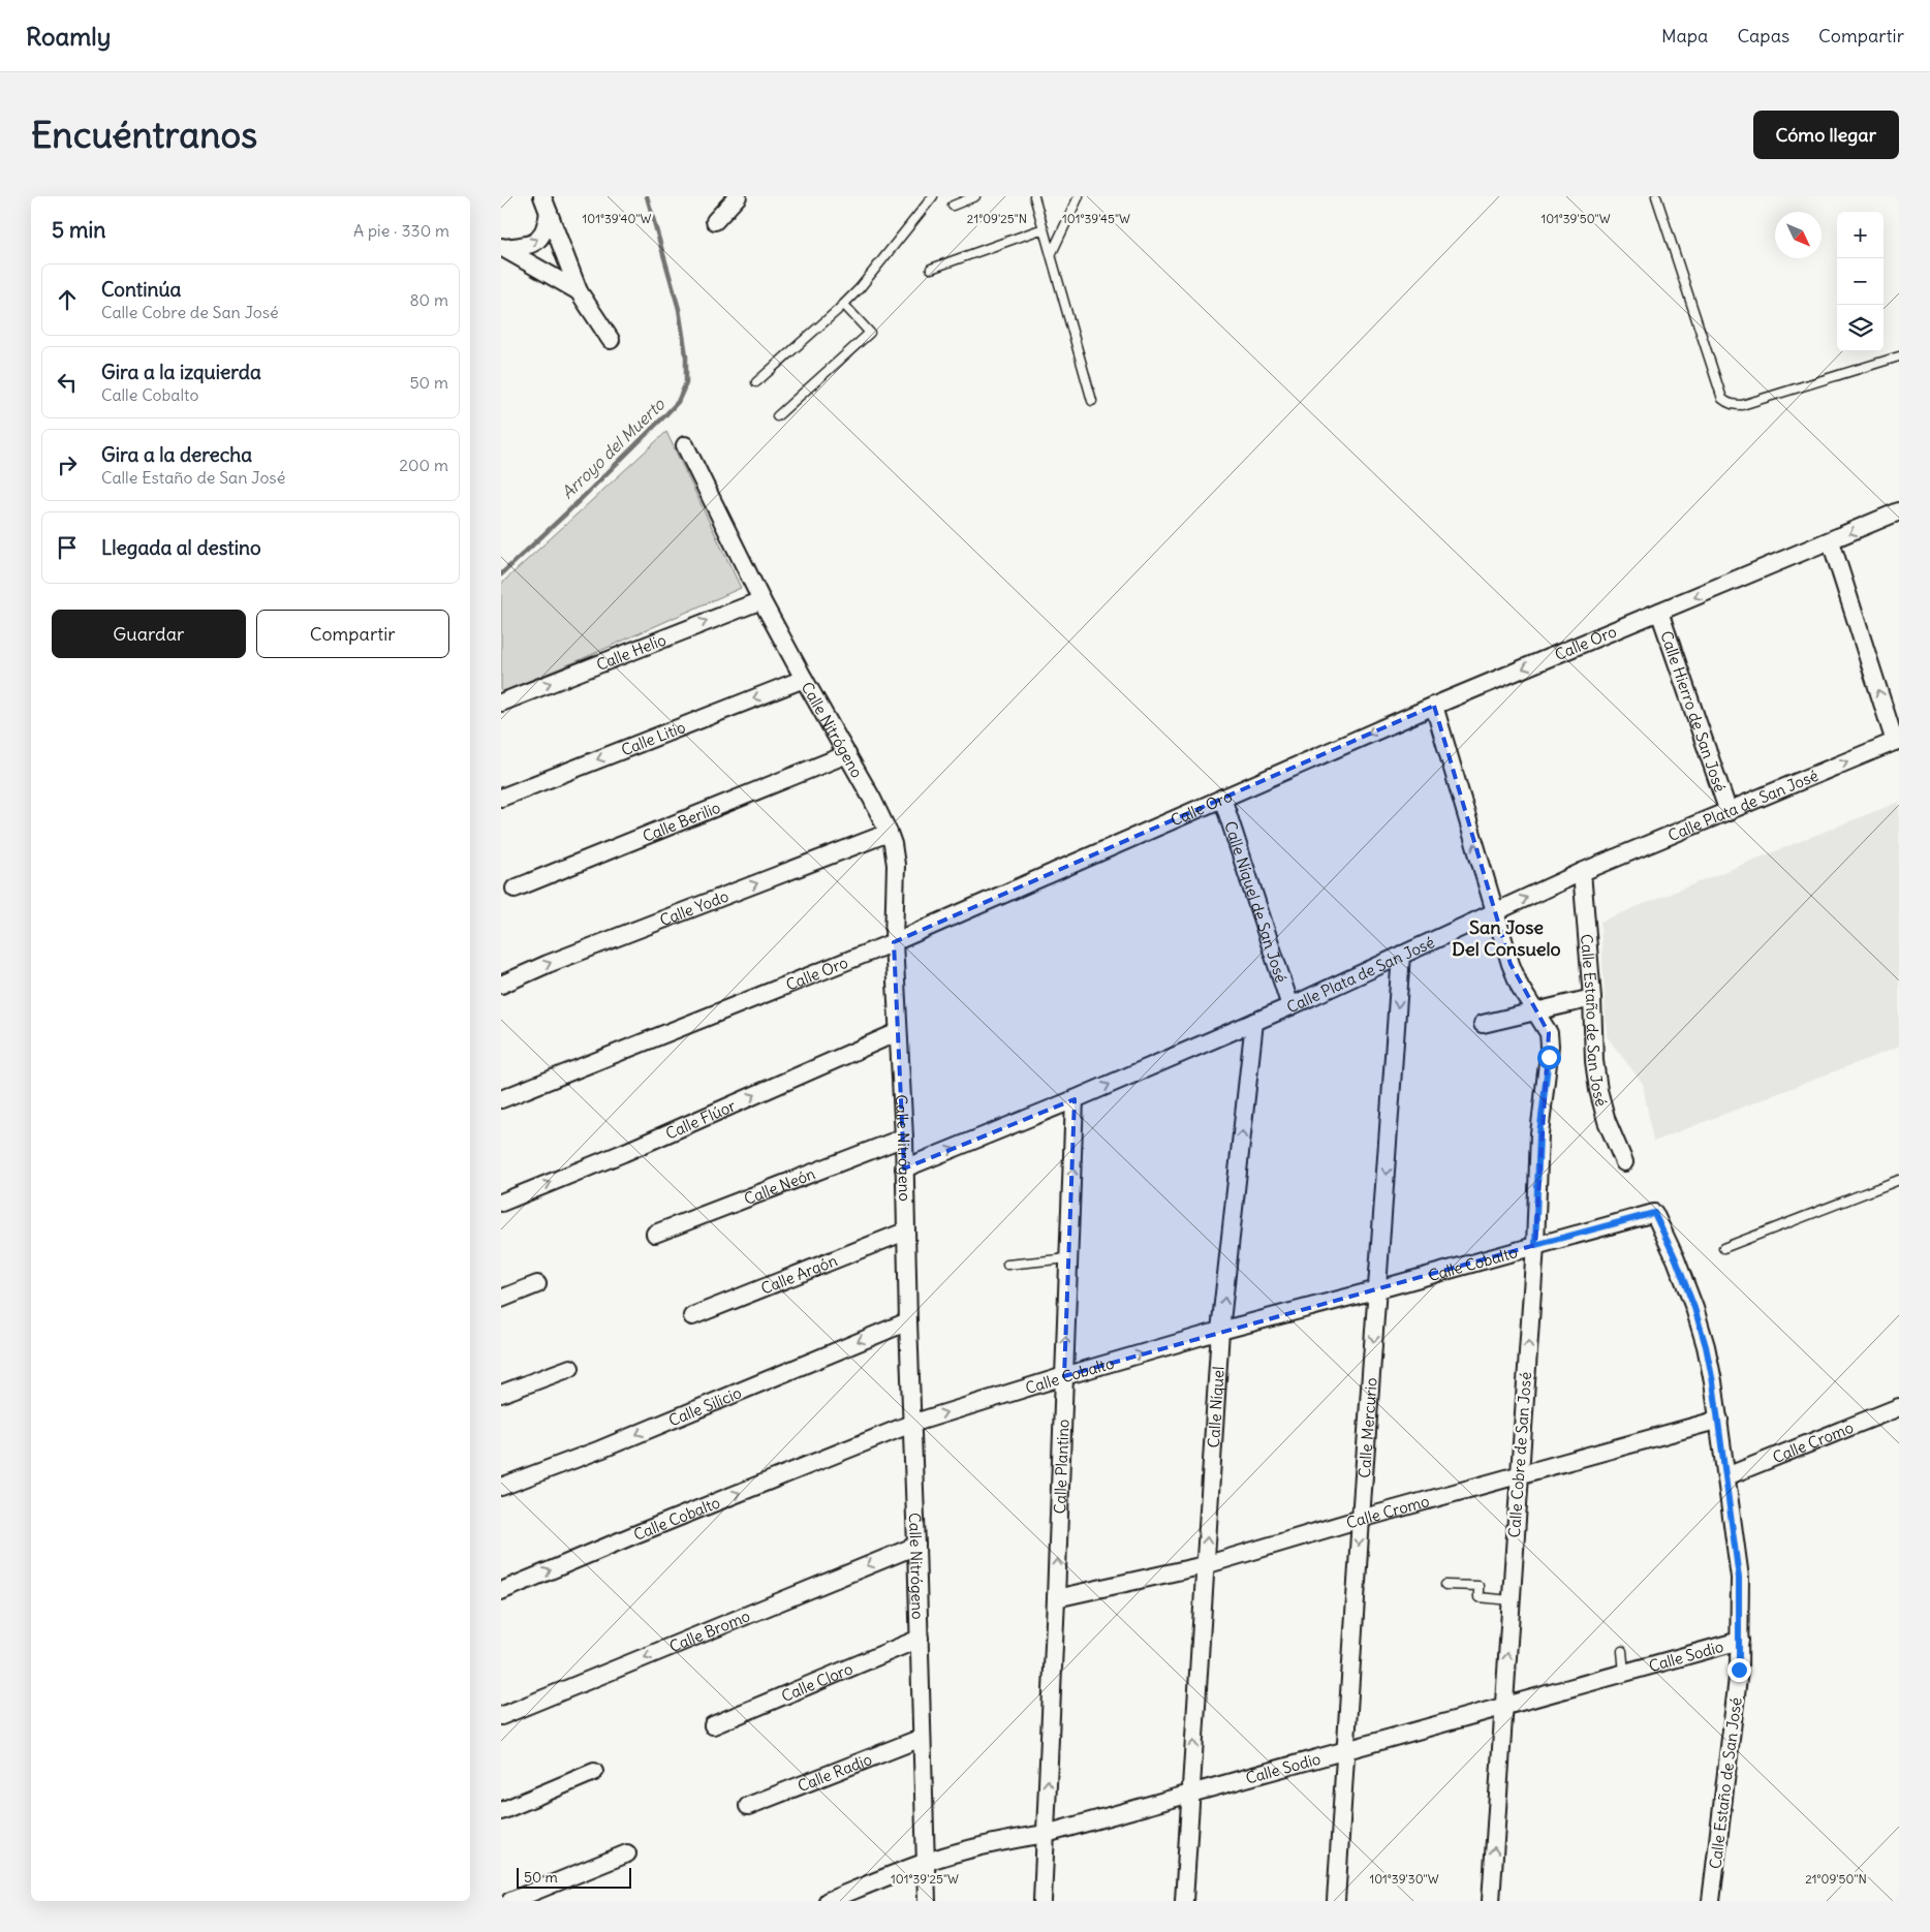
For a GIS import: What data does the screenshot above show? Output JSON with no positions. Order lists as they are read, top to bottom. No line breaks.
{"streets":{"street":["Calle Oro","Calle Helio","Calle Hierro de San José","Calle Nitrógeno","Calle Litio","Calle Plata de San José","Calle Berilio","Calle Níquel de San José","Calle Yodo","Calle Estaño de San José","Calle Flúor","Calle Neón","Calle Cobalto","Calle Argón","Calle Silicio","Calle Níquel","Calle Mercurio","Calle Cromo","Calle Cobre de San José","Calle Plantino","Calle Bromo","Calle Sodio","Calle Cloro","Calle Radio"]},"crossings":[["Calle Oro","Calle Hierro de San José"],["Calle Oro","Calle Nitrógeno"],["Calle Oro","Calle Níquel de San José"],["Calle Oro","Calle Cobre de San José"],["Calle Helio","Calle Nitrógeno"],["Calle Hierro de San José","Calle Plata de San José"],["Calle Nitrógeno","Calle Litio"],["Calle Nitrógeno","Calle Plata de San José"],["Calle Nitrógeno","Calle Berilio"],["Calle Nitrógeno","Calle Yodo"],["Calle Nitrógeno","Calle Flúor"],["Calle Nitrógeno","Calle Neón"],["Calle Nitrógeno","Calle Cobalto"],["Calle Nitrógeno","Calle Argón"],["Calle Nitrógeno","Calle Silicio"],["Calle Nitrógeno","Calle Bromo"],["Calle Nitrógeno","Calle Sodio"],["Calle Nitrógeno","Calle Cloro"],["Calle Nitrógeno","Calle Radio"],["Calle Plata de San José","Calle Níquel de San José"],["Calle Plata de San José","Calle Estaño de San José"],["Calle Plata de San José","Calle Níquel"],["Calle Plata de San José","Calle Mercurio"],["Calle Plata de San José","Calle Cobre de San José"],["Calle Plata de San José","Calle Plantino"],["Calle Estaño de San José","Calle Cobalto"],["Calle Estaño de San José","Calle Cromo"],["Calle Estaño de San José","Calle Sodio"],["Calle Cobalto","Calle Níquel"],["Calle Cobalto","Calle Mercurio"],["Calle Cobalto","Calle Cobre de San José"],["Calle Cobalto","Calle Plantino"],["Calle Níquel","Calle Cromo"],["Calle Níquel","Calle Sodio"],["Calle Mercurio","Calle Cromo"],["Calle Mercurio","Calle Sodio"],["Calle Cromo","Calle Cobre de San José"],["Calle Cromo","Calle Plantino"],["Calle Cobre de San José","Calle Sodio"],["Calle Plantino","Calle Sodio"]],"one_way":["Calle Oro","Calle Helio","Calle Litio","Calle Plata de San José","Calle Yodo","Calle Flúor","Calle Cobalto","Calle Silicio","Calle Níquel","Calle Mercurio","Calle Cobre de San José","Calle Plantino","Calle Bromo"],"districts":["San Jose Del Consuelo"],"water":["Arroyo del Muerto"],"scale_bar":"50 m","north":"bottom right","page":{"header":"Roamly","nav":["Mapa","Capas","Compartir"],"buttons":["Cómo llegar",["Guardar","Compartir"]],"title":"Encuéntranos","heading":["5 min","A pie · 330 m"],"map_buttons":["+","−"],"list":[["Continúa","Calle Cobre de San José","80 m"],["Gira a la izquierda","Calle Cobalto","50 m"],["Gira a la derecha","Calle Estaño de San José","200 m"],"Llegada al destino"],"scale":"50 m"},"coordinates":["101°39'40\"W","101°39'45\"W","101°39'50\"W","21°09'25\"N","21°09'50\"N","101°39'25\"W","101°39'30\"W"]}
